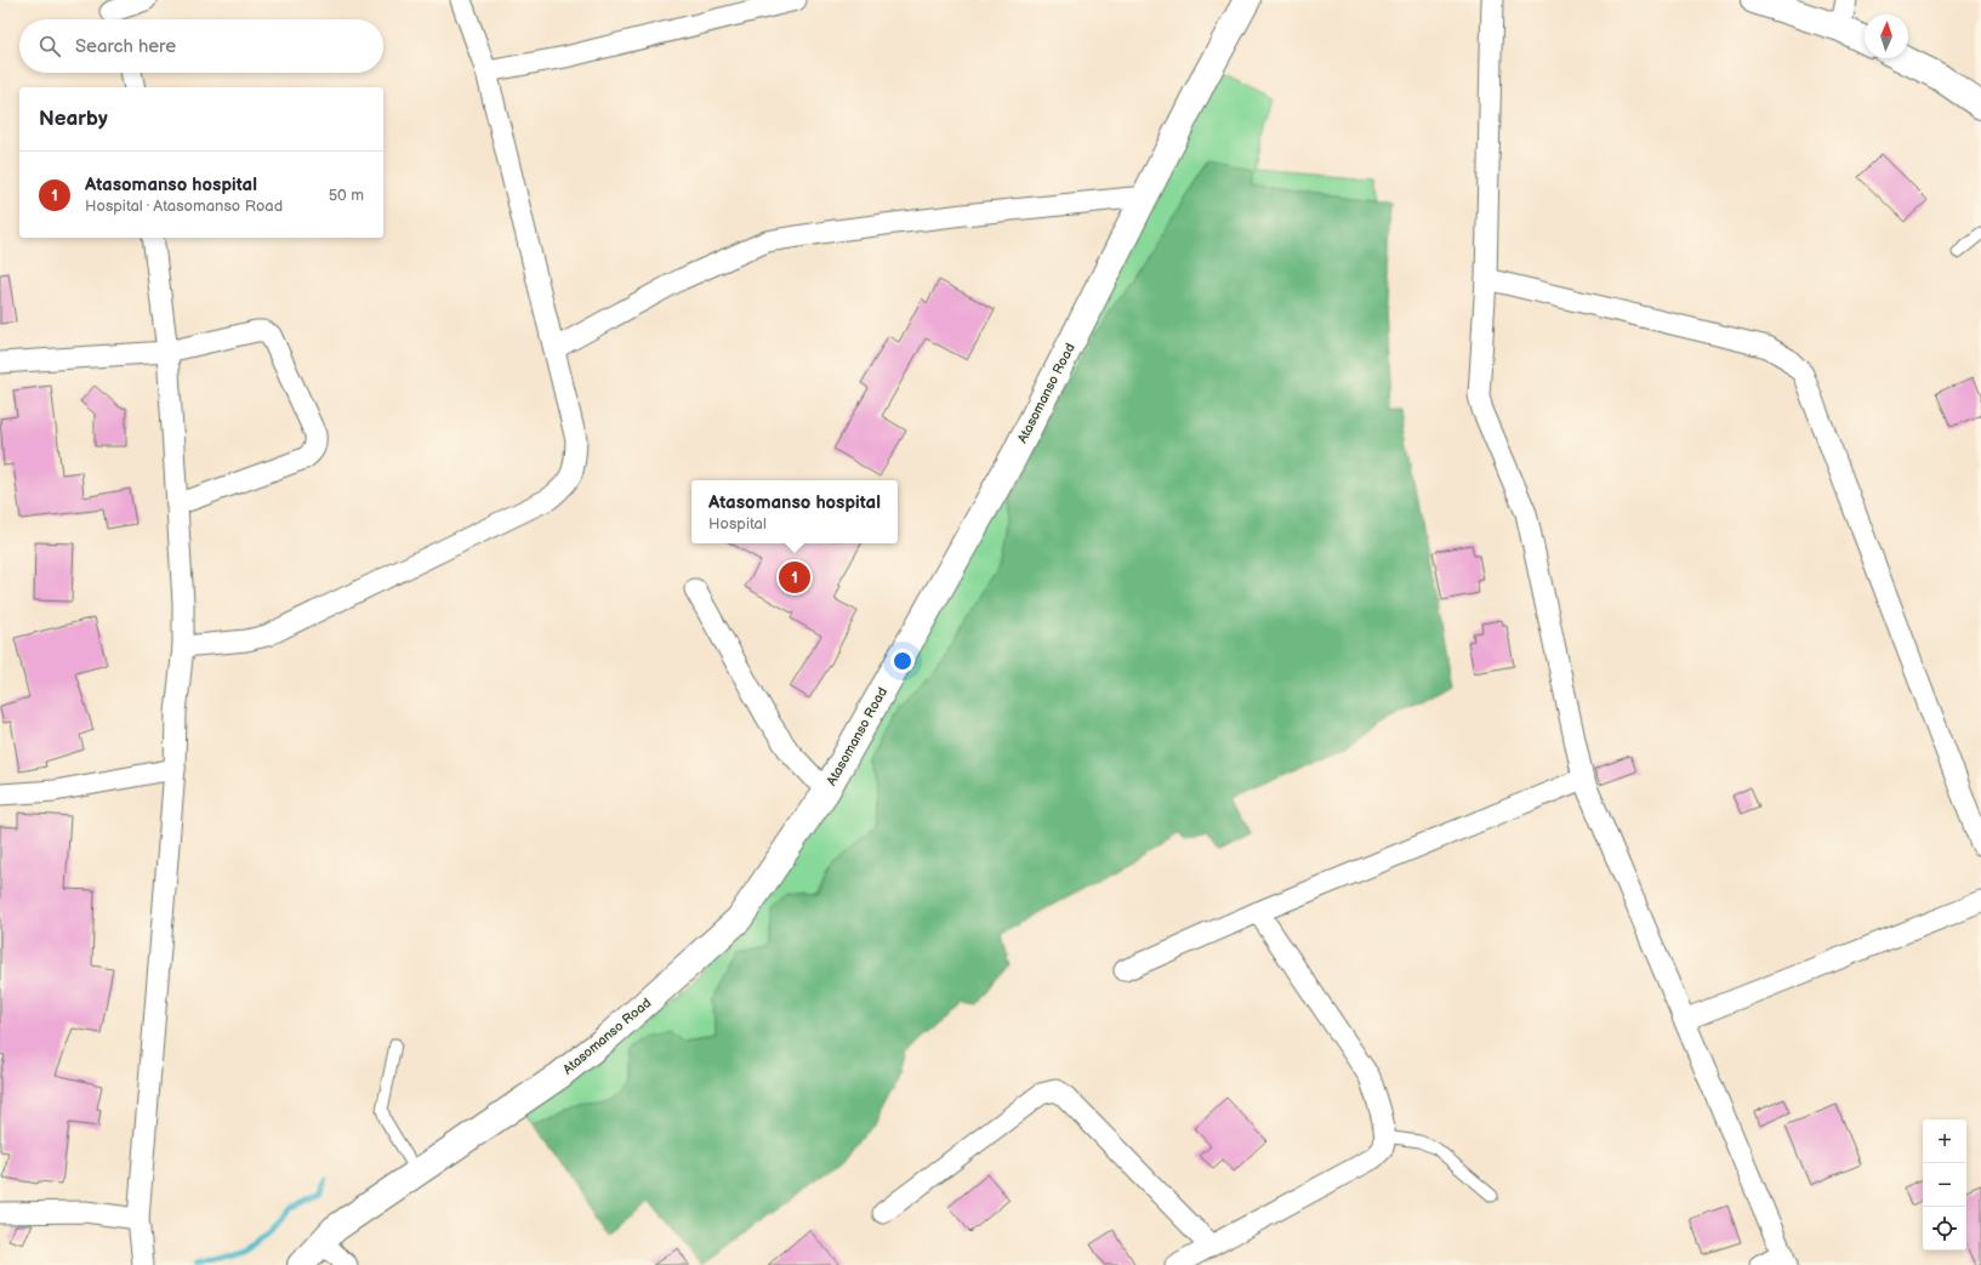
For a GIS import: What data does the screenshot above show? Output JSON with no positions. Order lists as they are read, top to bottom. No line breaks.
{"streets":{"street":["Atasomanso Road"]},"north":"top","page":{"search":"Search here","heading":"Nearby","list":[{"mark":"1","name":"Atasomanso hospital","note":"Hospital · Atasomanso Road","value":"50 m"}],"popup":["Atasomanso hospital","Hospital"],"pins":"1","map_buttons":["+","−"]}}
